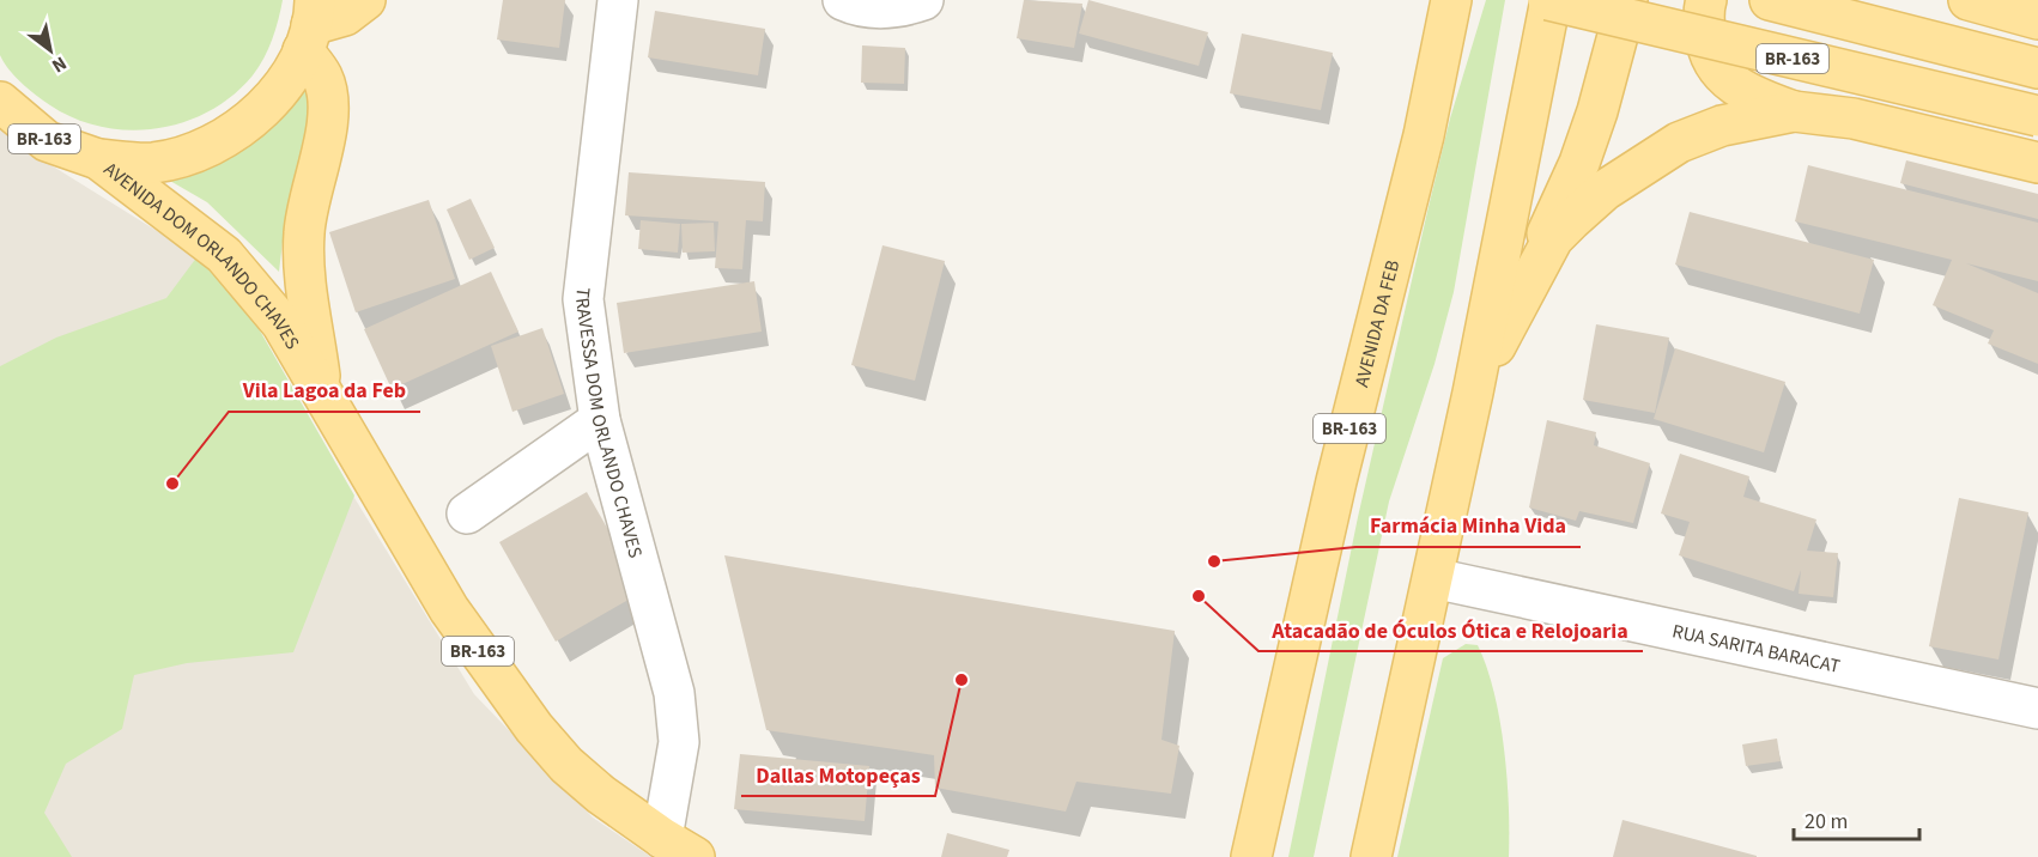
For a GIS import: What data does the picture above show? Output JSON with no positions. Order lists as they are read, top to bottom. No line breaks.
{"streets":{"main road":["BR-163","AVENIDA DOM ORLANDO CHAVES","AVENIDA DA FEB"],"street":["TRAVESSA DOM ORLANDO CHAVES","RUA SARITA BARACAT"]},"crossings":[["AVENIDA DOM ORLANDO CHAVES","TRAVESSA DOM ORLANDO CHAVES"]],"places":["Vila Lagoa da Feb","Farmácia Minha Vida","Atacadão de Óculos Ótica e Relojoaria","Dallas Motopeças"],"scale_bar":"20 m","north":"bottom right"}
